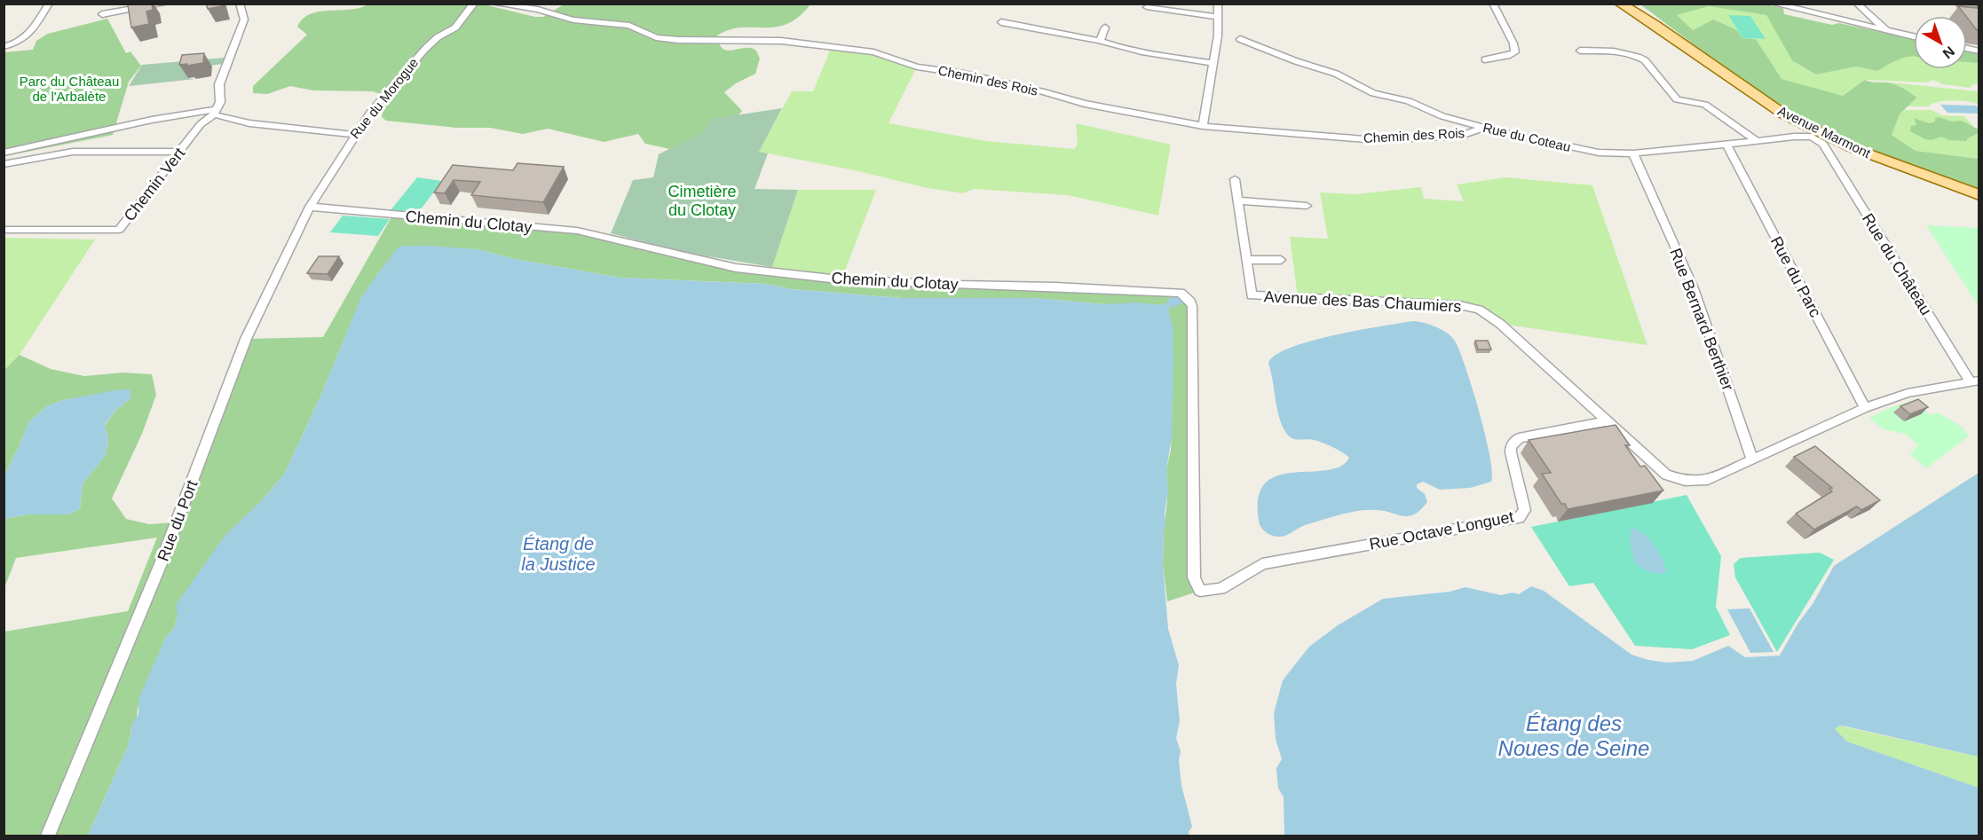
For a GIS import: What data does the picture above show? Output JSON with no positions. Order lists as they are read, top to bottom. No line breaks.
{"streets":{"main road":["Avenue Marmont"],"street":["Chemin des Rois","Rue du Morogue","Rue du Coteau","Chemin Vert","Chemin du Clotay","Rue du Château","Rue du Parc","Avenue des Bas Chaumiers","Rue Bernard Berthier","Rue du Port","Rue Octave Longuet"]},"crossings":[["Chemin des Rois","Rue du Coteau"],["Rue du Morogue","Chemin du Clotay"],["Rue du Morogue","Rue du Port"],["Rue du Coteau","Rue du Château"],["Rue du Coteau","Rue du Parc"],["Rue du Coteau","Rue Bernard Berthier"],["Chemin du Clotay","Rue du Port"],["Chemin du Clotay","Rue Octave Longuet"],["Avenue des Bas Chaumiers","Rue Octave Longuet"]],"water":["Étang de la Justice","Étang des Noues de Seine"],"parks":["Parc du Château de l'Arbalète","Cimetière du Clotay"],"north":"bottom right"}
